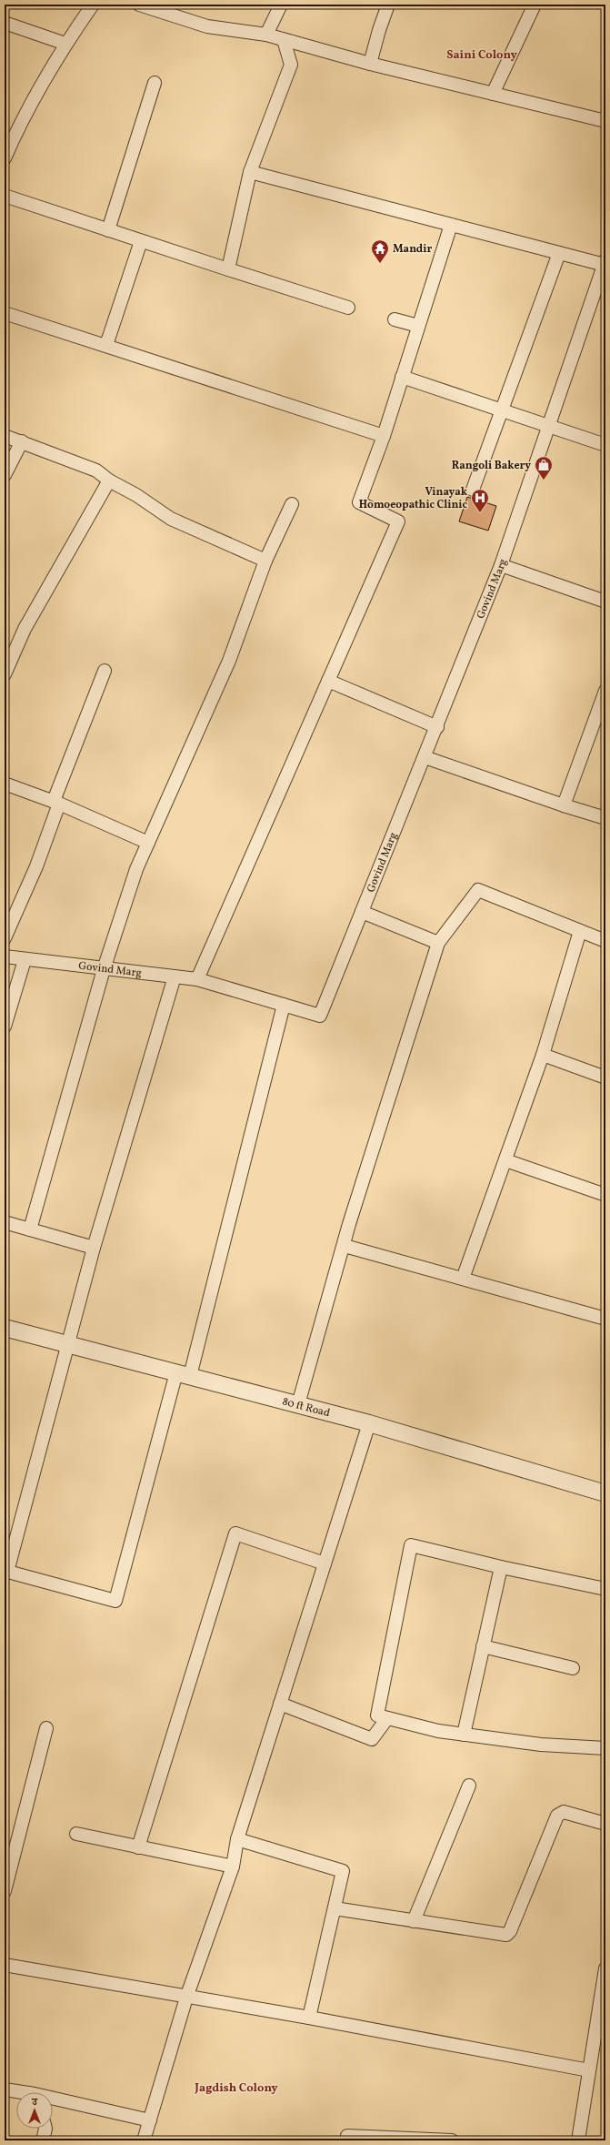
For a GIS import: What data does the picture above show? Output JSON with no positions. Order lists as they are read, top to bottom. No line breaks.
{"streets":{"street":["Govind Marg","80 ft Road"]},"districts":["Saini Colony","Jagdish Colony"],"places":{"temple":["Mandir"],"shop":["Rangoli Bakery"],"hospital":["Vinayak Homoeopathic Clinic"]},"north":"top"}
